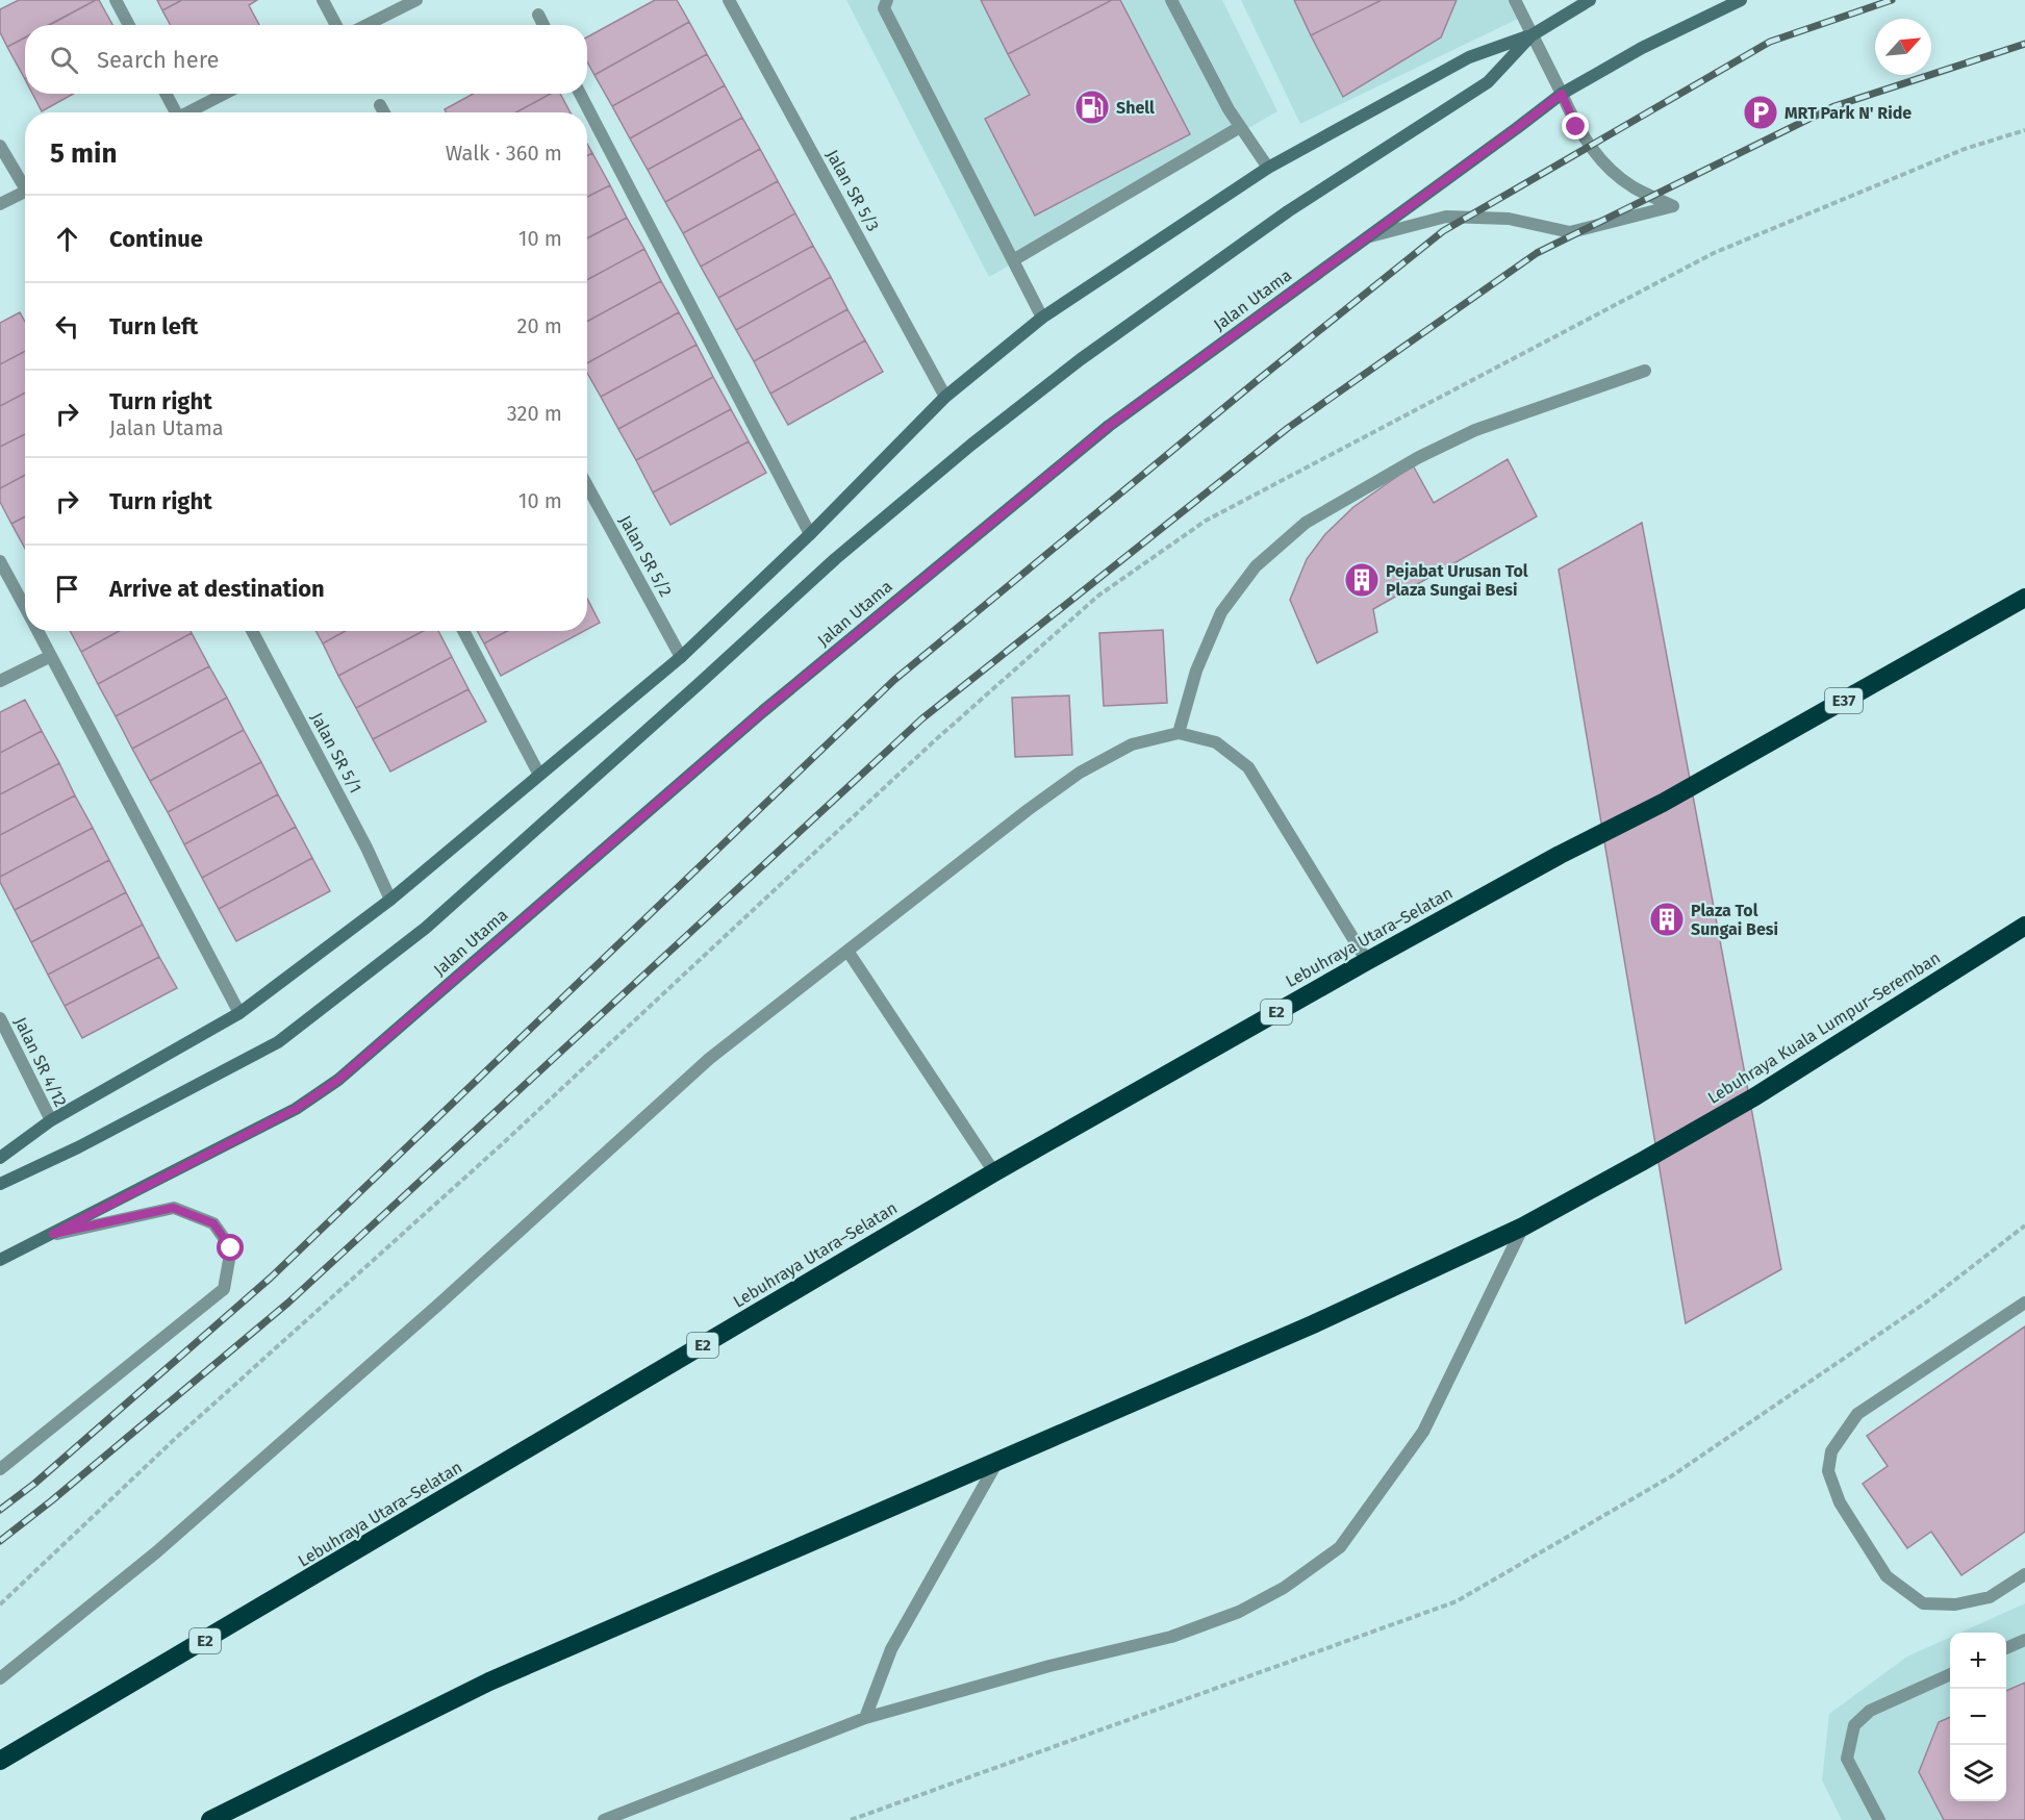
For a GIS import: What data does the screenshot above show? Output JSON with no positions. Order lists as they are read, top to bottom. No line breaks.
{"streets":{"highway":["E37","Lebuhraya Utara–Selatan","E2","Lebuhraya Kuala Lumpur–Seremban"],"street":["Jalan SR 5/3","Jalan Utama","Jalan SR 5/2","Jalan SR 5/1","Jalan SR 4/12"]},"crossings":[["E37","Lebuhraya Utara–Selatan"]],"places":{"fuel station":["Shell"],"parking":["MRT Park N' Ride"],"building":["Pejabat Urusan Tol Plaza Sungai Besi","Plaza Tol Sungai Besi"]},"north":"top right","page":{"search":"Search here","heading":["5 min","Walk · 360 m"],"list":[["Continue","10 m"],["Turn left","20 m"],["Turn right","Jalan Utama","320 m"],["Turn right","10 m"],"Arrive at destination"],"map_buttons":["+","−"]}}
